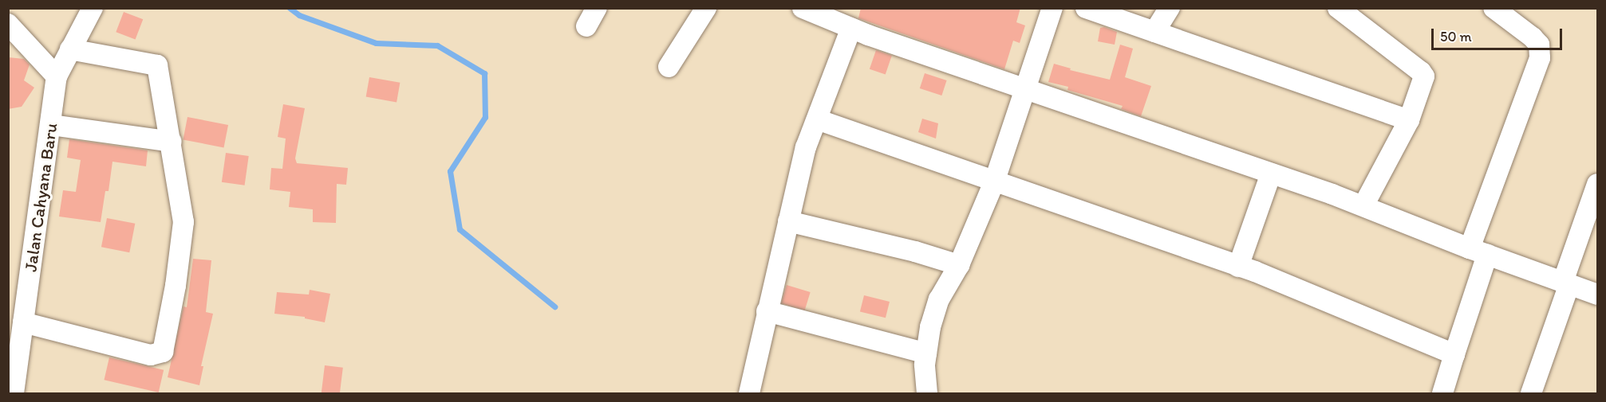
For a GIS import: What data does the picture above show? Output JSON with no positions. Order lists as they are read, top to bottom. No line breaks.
{"streets":{"street":["Jalan Cahyana Baru"]},"scale_bar":"50 m"}
